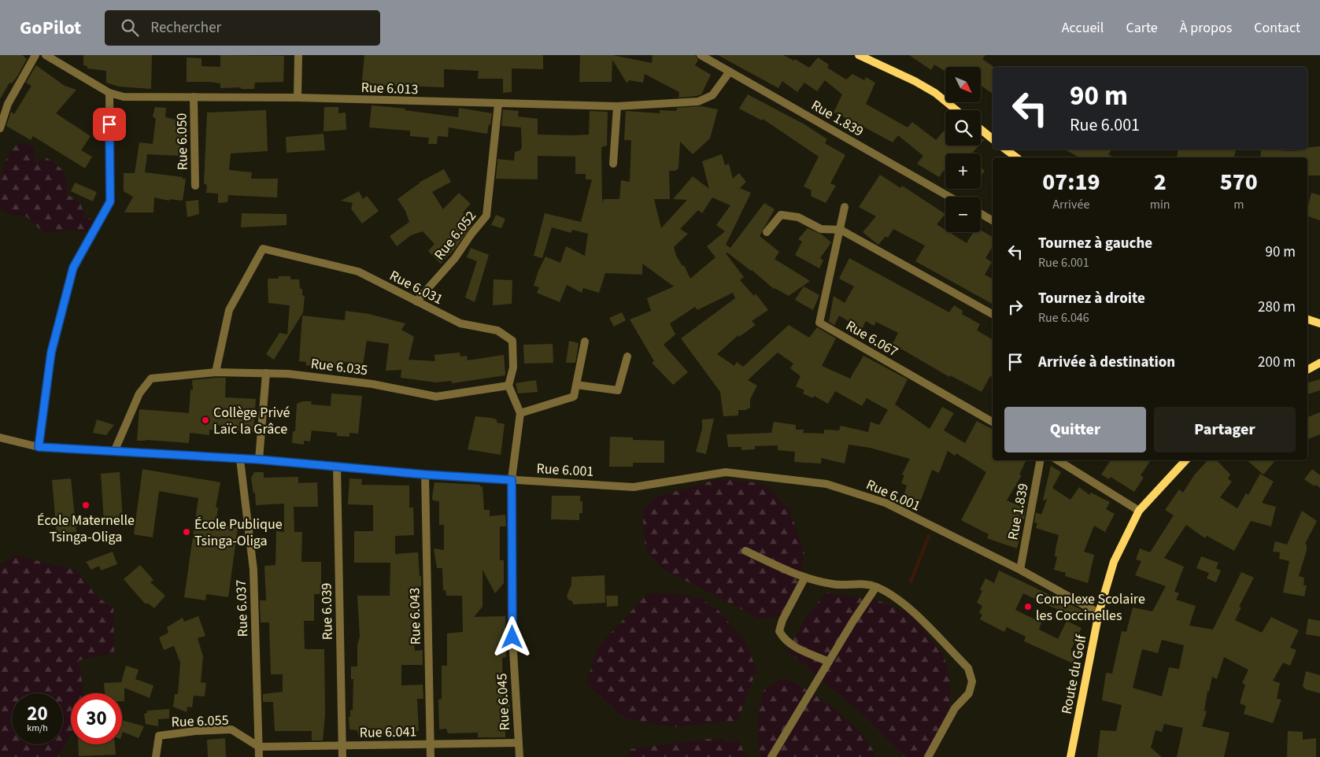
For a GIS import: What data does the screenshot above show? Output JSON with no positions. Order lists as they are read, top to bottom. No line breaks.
{"streets":{"main road":["Route du Golf"],"street":["Rue 6.013","Rue 1.839","Rue 6.050","Rue 6.052","Rue 6.031","Rue 6.067","Rue 6.035","Rue 6.001","Rue 6.037","Rue 6.039","Rue 6.043","Rue 6.045","Rue 6.055","Rue 6.041"]},"crossings":[["Rue 6.013","Rue 1.839"],["Rue 6.013","Rue 6.050"],["Rue 6.013","Rue 6.052"],["Rue 1.839","Rue 6.001"],["Rue 6.052","Rue 6.031"],["Rue 6.031","Rue 6.035"],["Rue 6.035","Rue 6.001"],["Rue 6.001","Rue 6.037"],["Rue 6.001","Rue 6.039"],["Rue 6.001","Rue 6.043"],["Rue 6.001","Route du Golf"],["Rue 6.001","Rue 6.045"],["Rue 6.037","Rue 6.055"],["Rue 6.037","Rue 6.041"],["Rue 6.039","Rue 6.041"],["Rue 6.043","Rue 6.041"],["Rue 6.045","Rue 6.041"],["Rue 6.055","Rue 6.041"]],"places":["Collège Privé Laïc la Grâce","École Maternelle Tsinga-Oliga","École Publique Tsinga-Oliga","Complexe Scolaire les Coccinelles"],"north":"bottom right","page":{"header":"GoPilot","search":"Rechercher","nav":["Accueil","Carte","À propos","Contact"],"map_buttons":["+","−"],"turn":["90 m","Rue 6.001"],"eta":["07:19","Arrivée","2","min","570","m"],"list":[{"name":"Tournez à gauche","note":"Rue 6.001","value":"90 m"},{"name":"Tournez à droite","note":"Rue 6.046","value":"280 m"},{"name":"Arrivée à destination","value":"200 m"}],"buttons":["Quitter","Partager"],"speed":"20 km/h","limit":"30"}}
